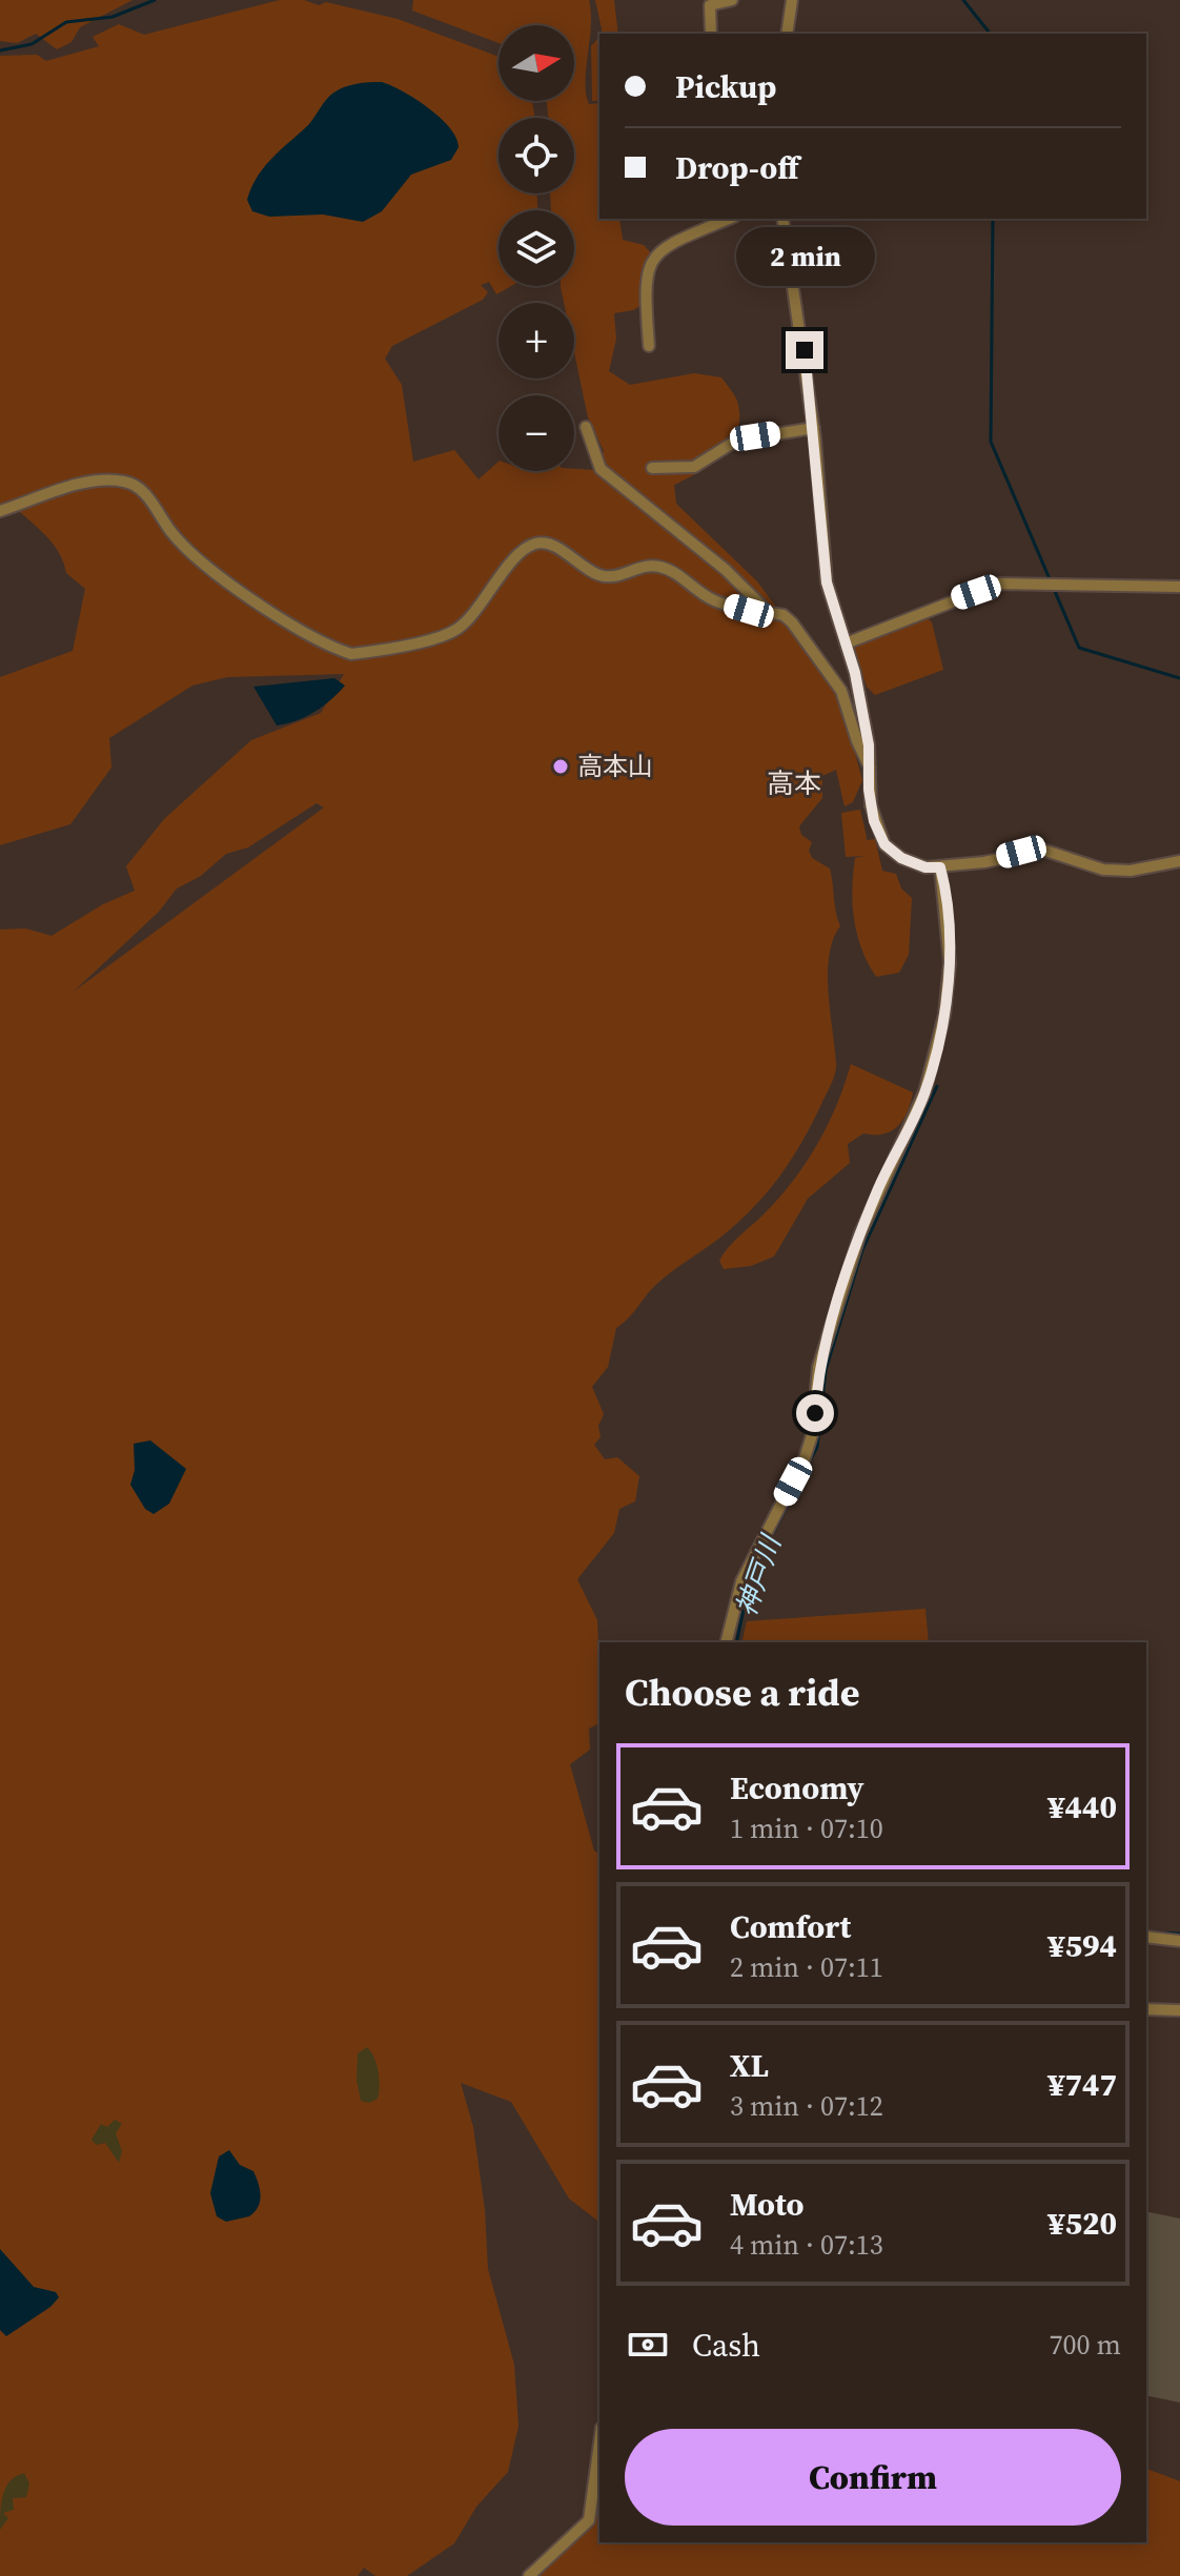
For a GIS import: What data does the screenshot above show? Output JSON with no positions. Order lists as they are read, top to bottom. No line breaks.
{"districts":["高本"],"water":["神戸川"],"places":["高本山"],"north":"right","page":{"map_buttons":["+","−"],"banner":["Pickup","Drop-off"],"bubble":"2 min","heading":"Choose a ride","list":[{"name":"Economy","note":"1 min · 07:10","value":"¥440"},{"name":"Comfort","note":"2 min · 07:11","value":"¥594"},{"name":"XL","note":"3 min · 07:12","value":"¥747"},{"name":"Moto","note":"4 min · 07:13","value":"¥520"}],"pay":["Cash","700 m"],"buttons":"Confirm"}}
